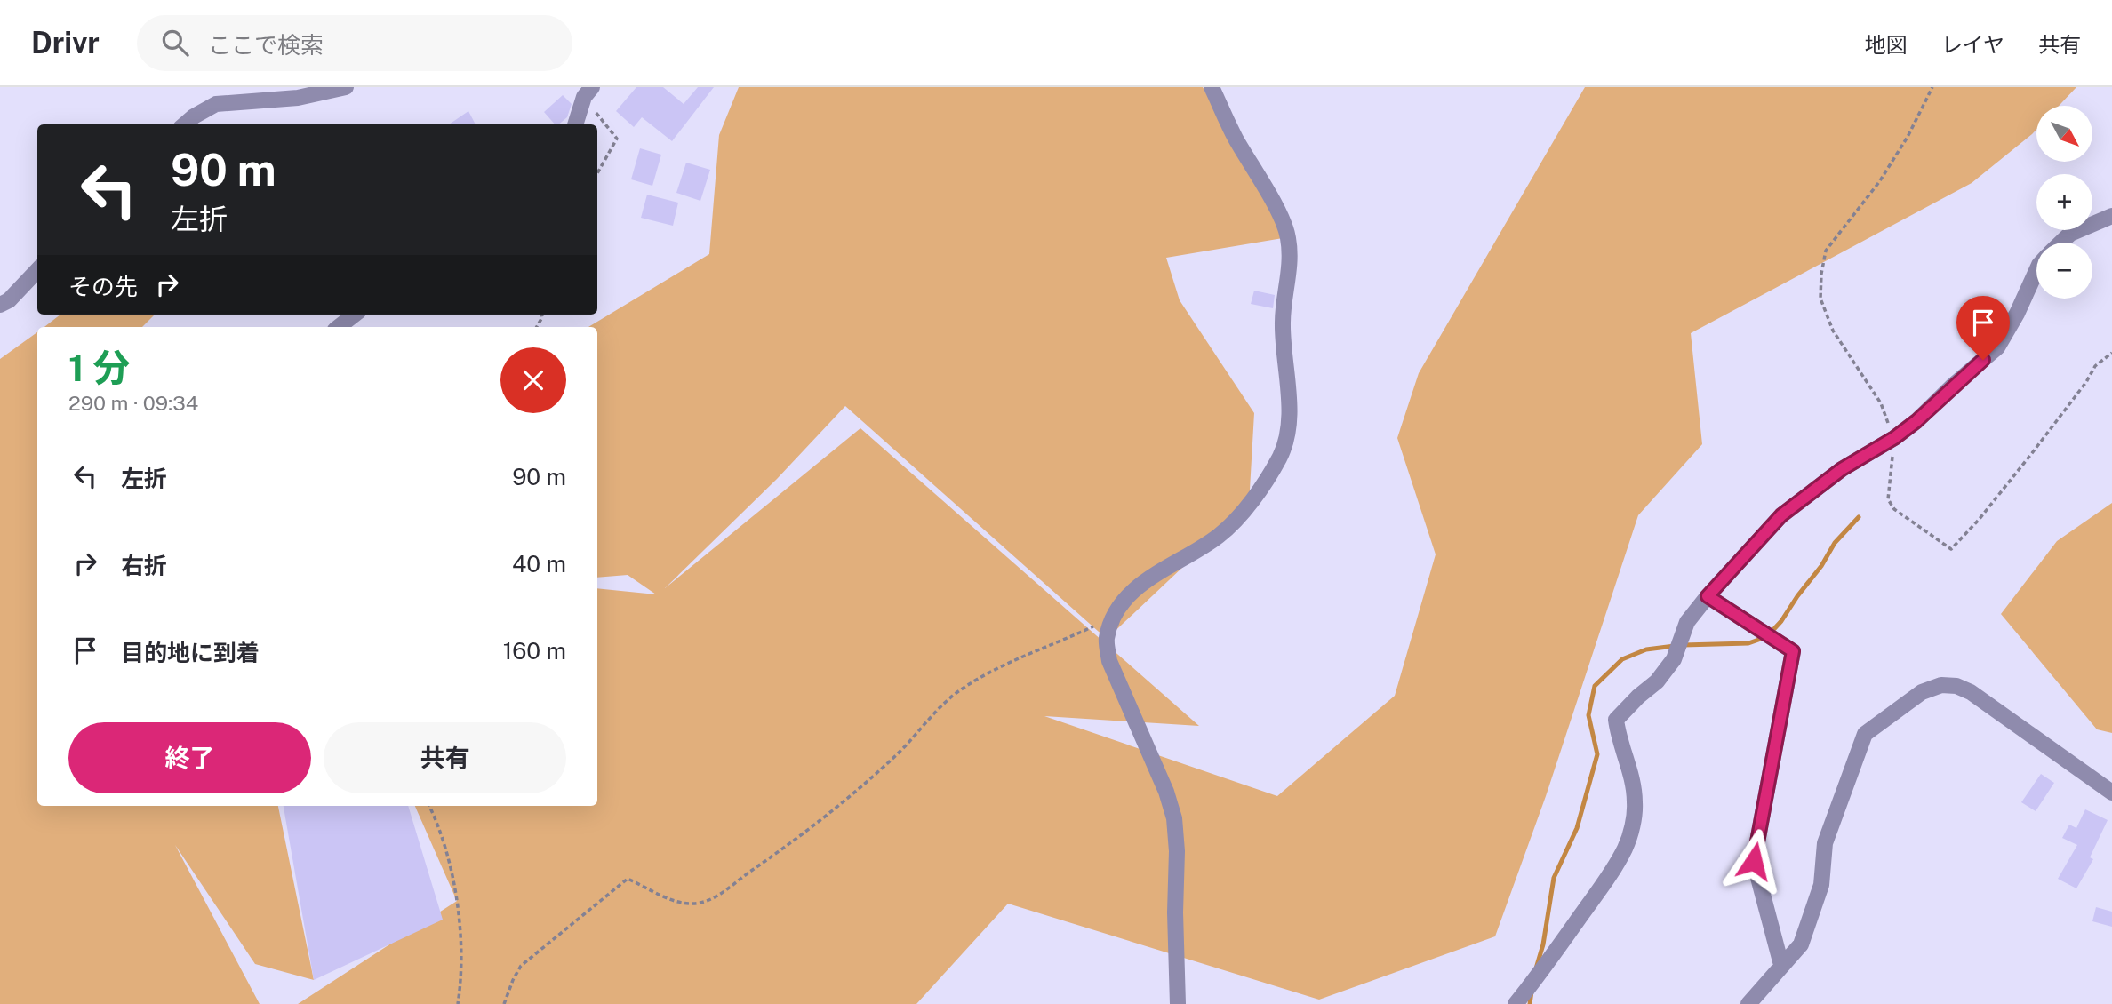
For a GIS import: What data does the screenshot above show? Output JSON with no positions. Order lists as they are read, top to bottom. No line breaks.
{"north":"bottom right","page":{"header":"Drivr","search":"ここで検索","nav":["地図","レイヤ","共有"],"map_buttons":["+","−"],"turn":["90 m","左折"],"then":"その先","heading":["1 分","290 m · 09:34"],"list":[{"name":"左折","value":"90 m"},{"name":"右折","value":"40 m"},{"name":"目的地に到着","value":"160 m"}],"buttons":["終了","共有"]}}
